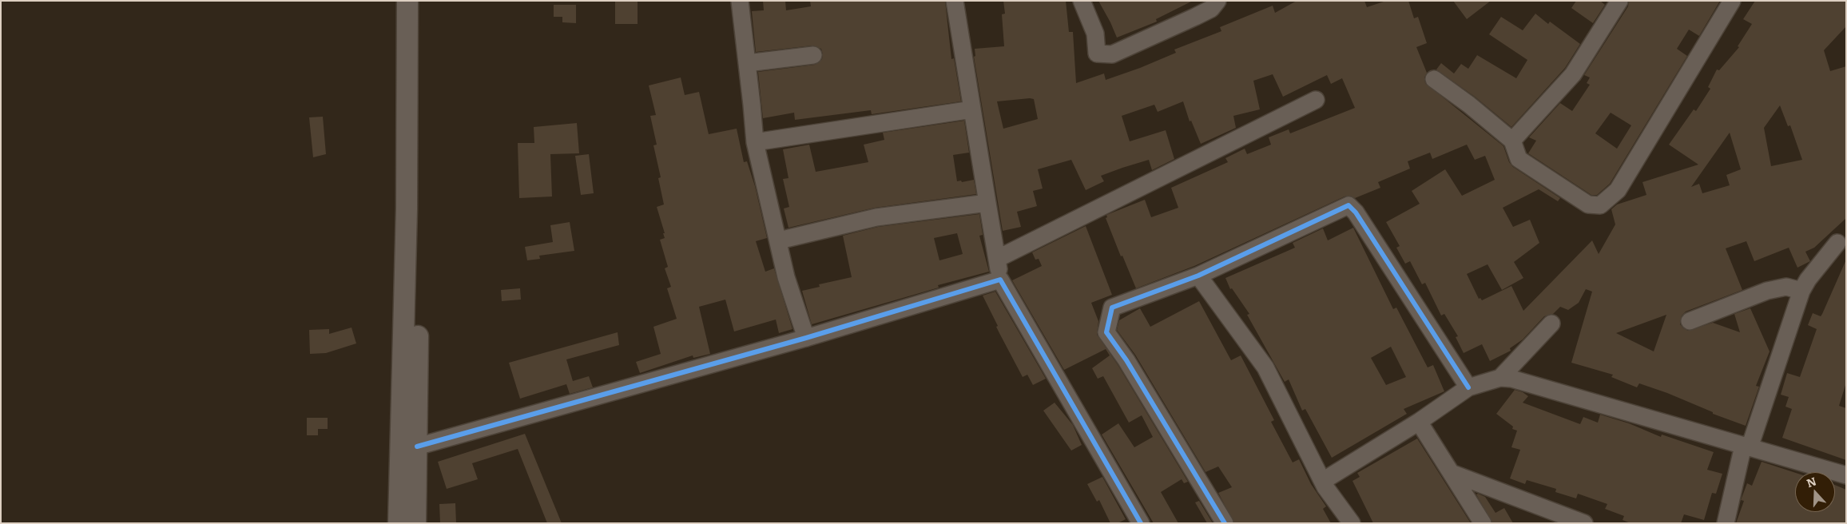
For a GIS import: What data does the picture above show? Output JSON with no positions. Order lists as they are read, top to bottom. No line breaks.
{"north":"top"}
